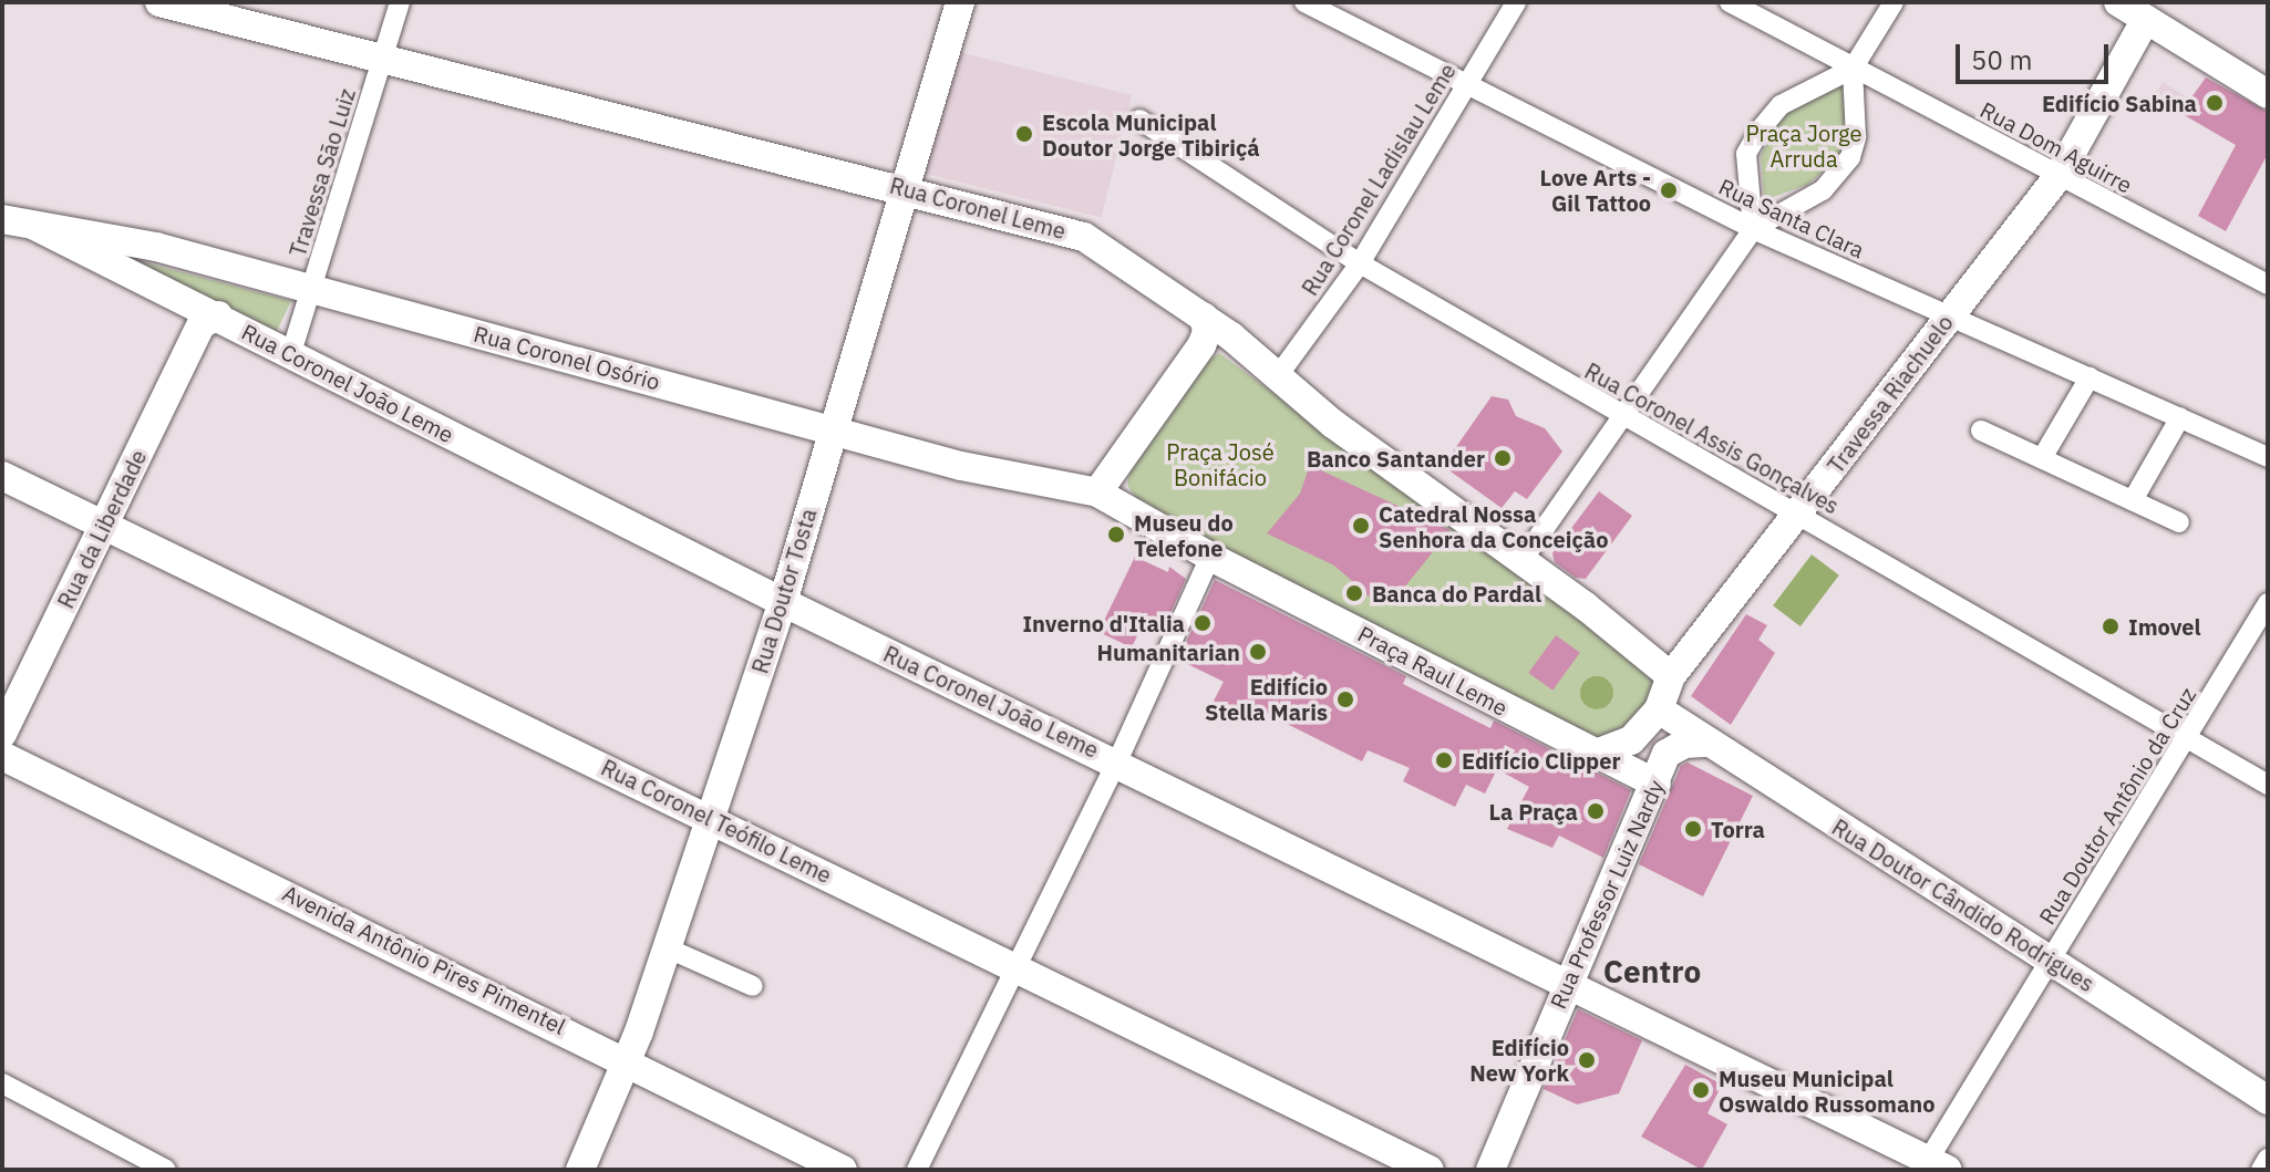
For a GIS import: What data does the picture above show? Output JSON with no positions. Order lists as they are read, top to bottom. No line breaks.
{"streets":{"street":["Rua Dom Aguirre","Travessa São Luiz","Rua Coronel Ladislau Leme","Rua Coronel Leme","Rua Santa Clara","Rua Coronel Osório","Rua Coronel João Leme","Travessa Riachuelo","Rua Coronel Assis Gonçalves","Rua da Liberdade","Rua Doutor Tosta","Praça Raul Leme","Rua Doutor Antônio da Cruz","Rua Coronel Teófilo Leme","Rua Professor Luiz Nardy","Rua Doutor Cândido Rodrigues","Avenida Antônio Pires Pimentel"]},"crossings":[["Rua Dom Aguirre","Travessa Riachuelo"],["Travessa São Luiz","Rua Coronel Leme"],["Travessa São Luiz","Rua Coronel Osório"],["Travessa São Luiz","Rua Coronel João Leme"],["Rua Coronel Ladislau Leme","Rua Coronel Leme"],["Rua Coronel Ladislau Leme","Rua Santa Clara"],["Rua Coronel Ladislau Leme","Rua Coronel Assis Gonçalves"],["Rua Coronel Leme","Travessa Riachuelo"],["Rua Coronel Leme","Rua Doutor Tosta"],["Rua Santa Clara","Travessa Riachuelo"],["Rua Coronel Osório","Rua Coronel João Leme"],["Rua Coronel Osório","Rua Doutor Tosta"],["Rua Coronel João Leme","Rua da Liberdade"],["Rua Coronel João Leme","Rua Doutor Tosta"],["Rua Coronel João Leme","Rua Doutor Antônio da Cruz"],["Rua Coronel João Leme","Rua Professor Luiz Nardy"],["Travessa Riachuelo","Rua Coronel Assis Gonçalves"],["Travessa Riachuelo","Praça Raul Leme"],["Travessa Riachuelo","Rua Doutor Cândido Rodrigues"],["Rua Coronel Assis Gonçalves","Rua Doutor Antônio da Cruz"],["Rua da Liberdade","Rua Coronel Teófilo Leme"],["Rua Doutor Tosta","Rua Coronel Teófilo Leme"],["Rua Doutor Tosta","Avenida Antônio Pires Pimentel"],["Praça Raul Leme","Rua Professor Luiz Nardy"],["Rua Doutor Antônio da Cruz","Rua Doutor Cândido Rodrigues"],["Rua Professor Luiz Nardy","Rua Doutor Cândido Rodrigues"]],"districts":["Centro"],"parks":["Praça Jorge Arruda","Praça José Bonifácio"],"places":["Edifício Sabina","Escola Municipal Doutor Jorge Tibiriçá","Love Arts - Gil Tattoo","Banco Santander","Catedral Nossa Senhora da Conceição","Museu do Telefone","Banca do Pardal","Inverno d'Italia","Imovel","Humanitarian","Edifício Stella Maris","Edifício Clipper","La Praça","Torra","Edifício New York","Museu Municipal Oswaldo Russomano"],"scale_bar":"50 m"}
